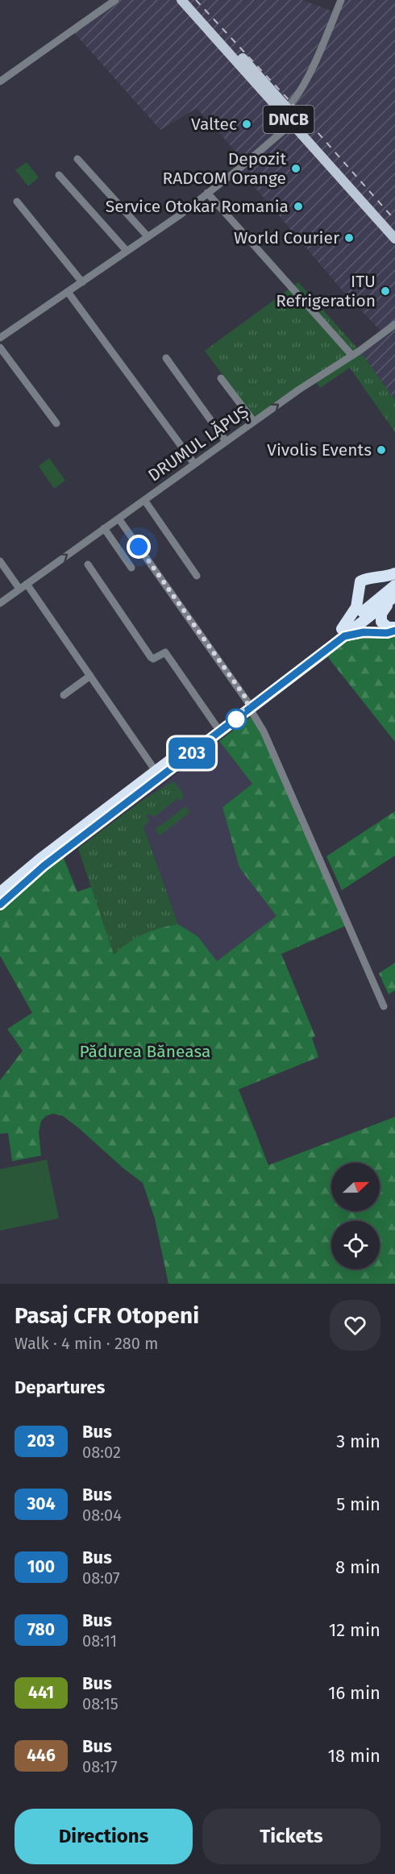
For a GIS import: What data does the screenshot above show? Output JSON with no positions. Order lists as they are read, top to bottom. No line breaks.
{"streets":{"main road":["DNCB"],"street":["DRUMUL LĂPUȘ"]},"one_way":["DRUMUL LĂPUȘ"],"parks":["Pădurea Băneasa"],"places":["Valtec","Depozit RADCOM Orange","Service Otokar Romania","World Courier","ITU Refrigeration","Vivolis Events"],"lines":["bus line 203"],"north":"right","page":{"on_map":"203","heading":[["Pasaj CFR Otopeni","Walk · 4 min · 280 m"],"Departures"],"list":[{"mark":"203","name":"Bus","note":"08:02","value":"3 min"},{"mark":"304","name":"Bus","note":"08:04","value":"5 min"},{"mark":"100","name":"Bus","note":"08:07","value":"8 min"},{"mark":"780","name":"Bus","note":"08:11","value":"12 min"},{"mark":"441","name":"Bus","note":"08:15","value":"16 min"},{"mark":"446","name":"Bus","note":"08:17","value":"18 min"}],"buttons":["Directions","Tickets"]}}
